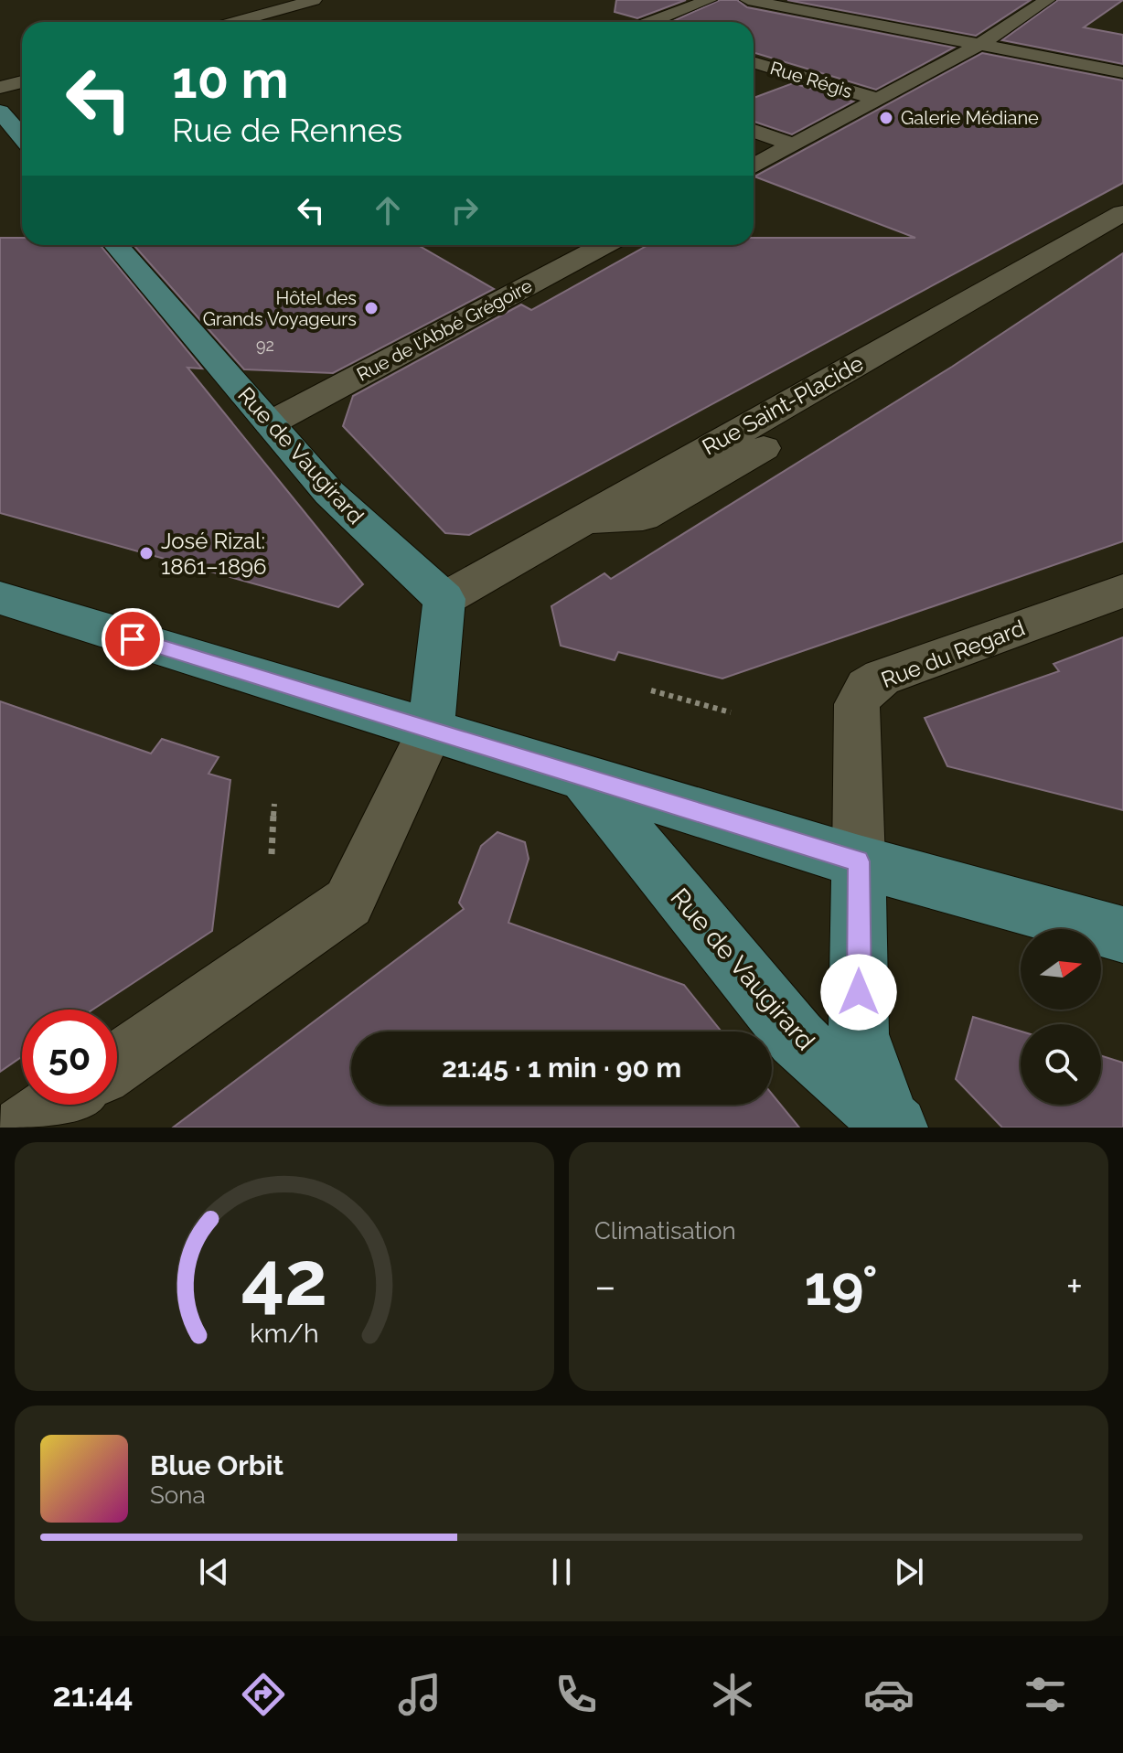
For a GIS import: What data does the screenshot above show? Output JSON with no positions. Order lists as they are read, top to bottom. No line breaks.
{"streets":{"main road":["Rue de Vaugirard"],"street":["Rue Régis","Rue de l'Abbé Grégoire","Rue Saint-Placide","Rue du Regard"]},"crossings":[["Rue de l'Abbé Grégoire","Rue de Vaugirard"],["Rue Saint-Placide","Rue de Vaugirard"],["Rue de Vaugirard","Rue du Regard"]],"places":["Galerie Médiane","Hôtel des Grands Voyageurs","José Rizal: 1861–1896"],"house_numbers":["92"],"north":"right","page":{"turn":["10 m","Rue de Rennes"],"limit":"50","trip":"21:45 · 1 min · 90 m","tile":"Climatisation","heat":["−","19°","+"],"song":["Blue Orbit","Sona"],"tabs":"21:44","gauge":["42","km/h"]}}
